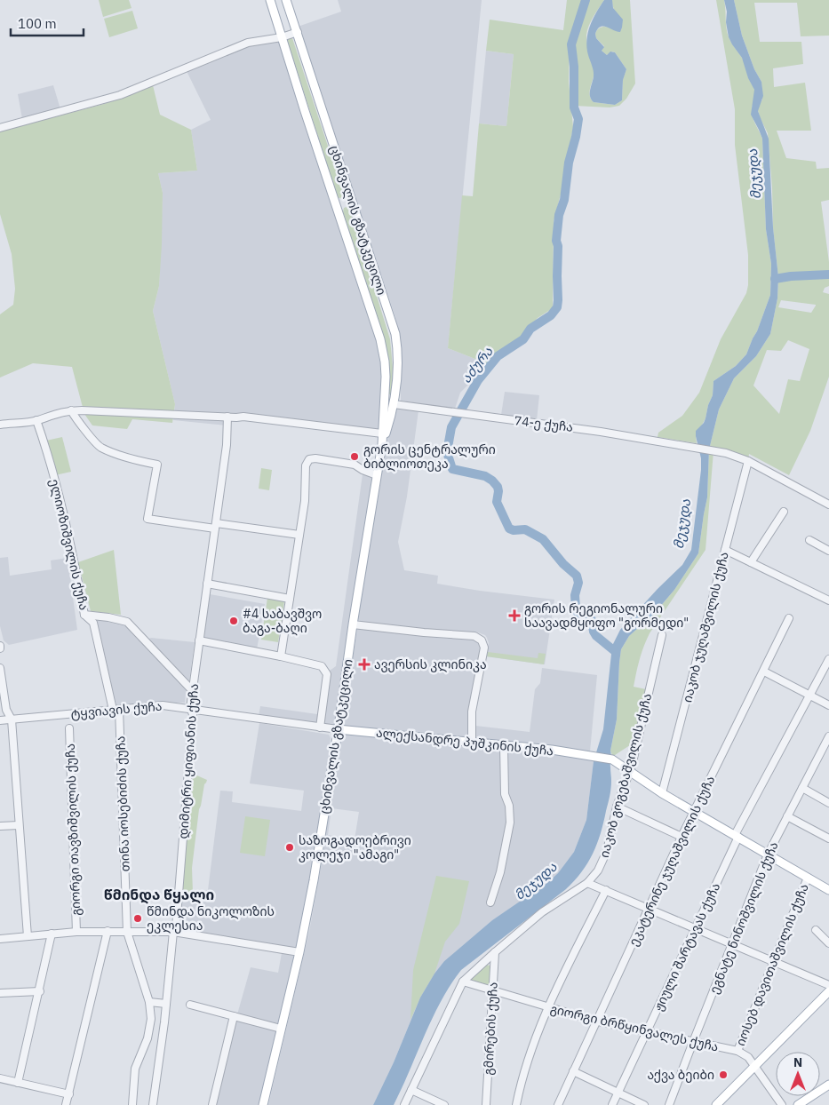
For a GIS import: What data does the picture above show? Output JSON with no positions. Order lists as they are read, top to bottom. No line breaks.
{"streets":{"main road":["ცხინვალის გზატკეცილი","ალექსანდრე პუშკინის ქუჩა"],"street":["74-ე ქუჩა","ელიოზიშვილის ქუჩა","იაკობ ჯუღაშვილის ქუჩა","ტყვიავის ქუჩა","დიმიტრი ყიფიანის ქუჩა","იაკობ გოგებაშვილის ქუჩა","თინა იოსებიძის ქუჩა","გიორგი თავზიშვილის ქუჩა","ეკატერინე ჯუღაშვილის ქუჩა","ეგნატე ნინოშვილის ქუჩა","ჟიული შარტავას ქუჩა","იოსებ დავითაშვილის ქუჩა","გიორგი ბრწყინვალეს ქუჩა","გმირების ქუჩა"]},"crossings":[["ცხინვალის გზატკეცილი","74-ე ქუჩა"],["ცხინვალის გზატკეცილი","ტყვიავის ქუჩა"],["ცხინვალის გზატკეცილი","ალექსანდრე პუშკინის ქუჩა"],["74-ე ქუჩა","იაკობ ჯუღაშვილის ქუჩა"],["ელიოზიშვილის ქუჩა","დიმიტრი ყიფიანის ქუჩა"],["ელიოზიშვილის ქუჩა","თინა იოსებიძის ქუჩა"],["ტყვიავის ქუჩა","ალექსანდრე პუშკინის ქუჩა"],["ტყვიავის ქუჩა","დიმიტრი ყიფიანის ქუჩა"],["ტყვიავის ქუჩა","თინა იოსებიძის ქუჩა"],["ალექსანდრე პუშკინის ქუჩა","იაკობ გოგებაშვილის ქუჩა"],["იაკობ გოგებაშვილის ქუჩა","გიორგი ბრწყინვალეს ქუჩა"],["იაკობ გოგებაშვილის ქუჩა","გმირების ქუჩა"],["ეკატერინე ჯუღაშვილის ქუჩა","გიორგი ბრწყინვალეს ქუჩა"],["ეგნატე ნინოშვილის ქუჩა","გიორგი ბრწყინვალეს ქუჩა"],["ჟიული შარტავას ქუჩა","გიორგი ბრწყინვალეს ქუჩა"],["იოსებ დავითაშვილის ქუჩა","გიორგი ბრწყინვალეს ქუჩა"],["გიორგი ბრწყინვალეს ქუჩა","გმირების ქუჩა"]],"districts":["წმინდა წყალი"],"water":["მეჯუდა","აძურა"],"places":{"other":["გორის ცენტრალური ბიბლიოთეკა","#4 საბავშვო ბაგა-ბაღი","საზოგადოებრივი კოლეჯი \"ამაგი\"","წმინდა ნიკოლოზის ეკლესია","აქვა ბეიბი"],"health":["გორის რეგიონალური საავადმყოფო \"გორმედი\"","ავერსის კლინიკა"]},"scale_bar":"100 m","north":"top"}
